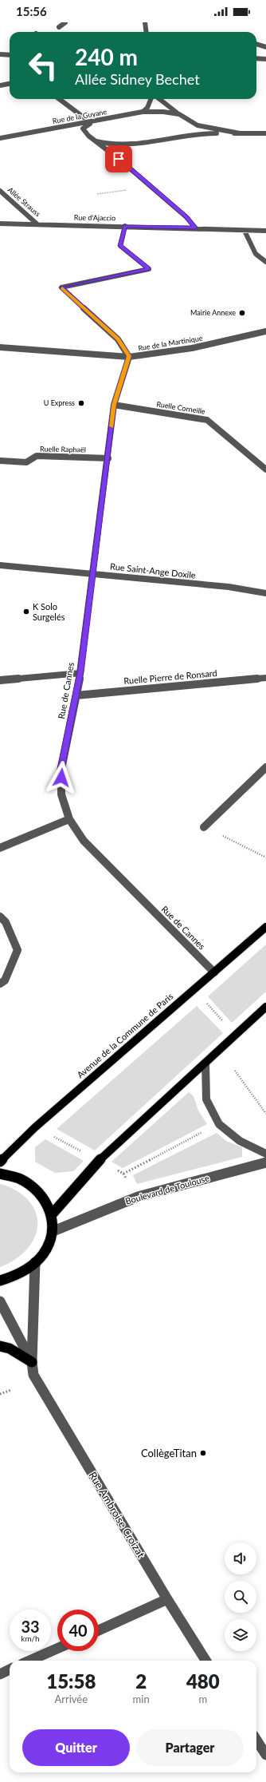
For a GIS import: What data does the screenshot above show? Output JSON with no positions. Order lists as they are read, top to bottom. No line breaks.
{"streets":{"main road":["Avenue de la Commune de Paris"],"street":["Rue de la Guyane","Allée Strauss","Rue d'Ajaccio","Rue de la Martinique","Ruelle Corneille","Ruelle Raphaël","Rue Saint-Ange Doxile","Ruelle Pierre de Ronsard","Rue de Cannes","Boulevard de Toulouse","Rue Ambroise Croizat"]},"crossings":[["Allée Strauss","Rue d'Ajaccio"],["Rue de la Martinique","Rue de Cannes"],["Ruelle Corneille","Rue de Cannes"],["Ruelle Raphaël","Rue de Cannes"],["Rue Saint-Ange Doxile","Rue de Cannes"],["Ruelle Pierre de Ronsard","Rue de Cannes"],["Rue de Cannes","Avenue de la Commune de Paris"]],"places":["Mairie Annexe","U Express","K Solo Surgelés","CollègeTitan"],"page":{"status":"15:56","turn":["240 m","Allée Sidney Bechet"],"speed":"33 km/h","limit":"40","eta":["15:58","Arrivée","2","min","480","m"],"buttons":["Quitter","Partager"]}}
